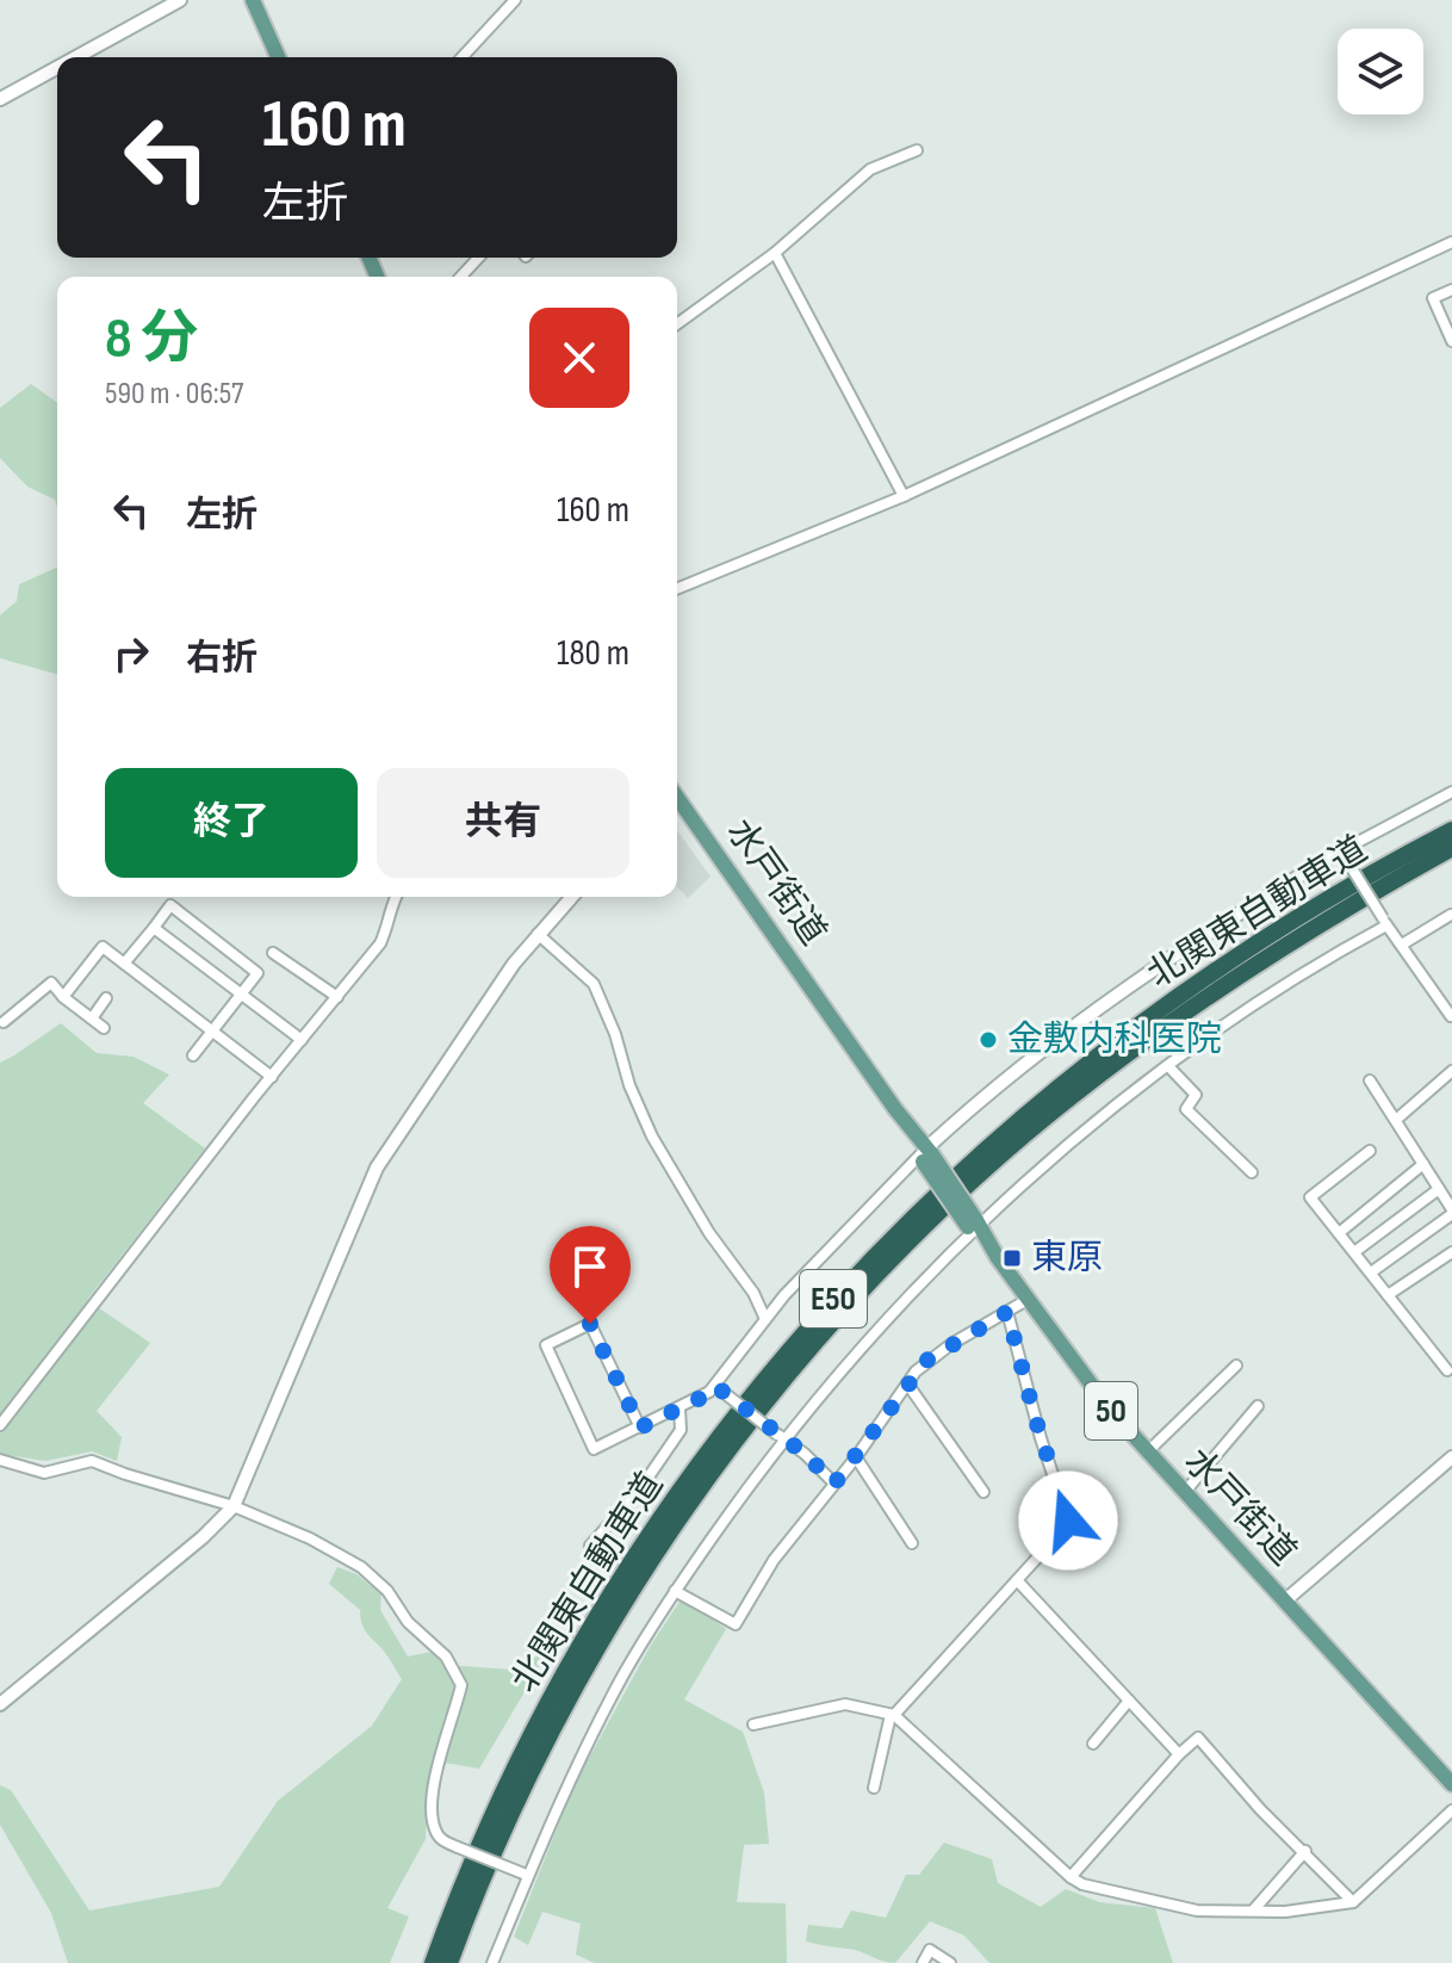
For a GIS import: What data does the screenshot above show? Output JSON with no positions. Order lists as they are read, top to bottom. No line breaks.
{"streets":{"highway":["北関東自動車道","E50"],"main road":["水戸街道","50"]},"places":{"other":["金敷内科医院"],"transit":["東原"]},"page":{"turn":["160 m","左折"],"heading":["8 分","590 m · 06:57"],"list":[{"name":"左折","value":"160 m"},{"name":"右折","value":"180 m"}],"buttons":["終了","共有"]}}
